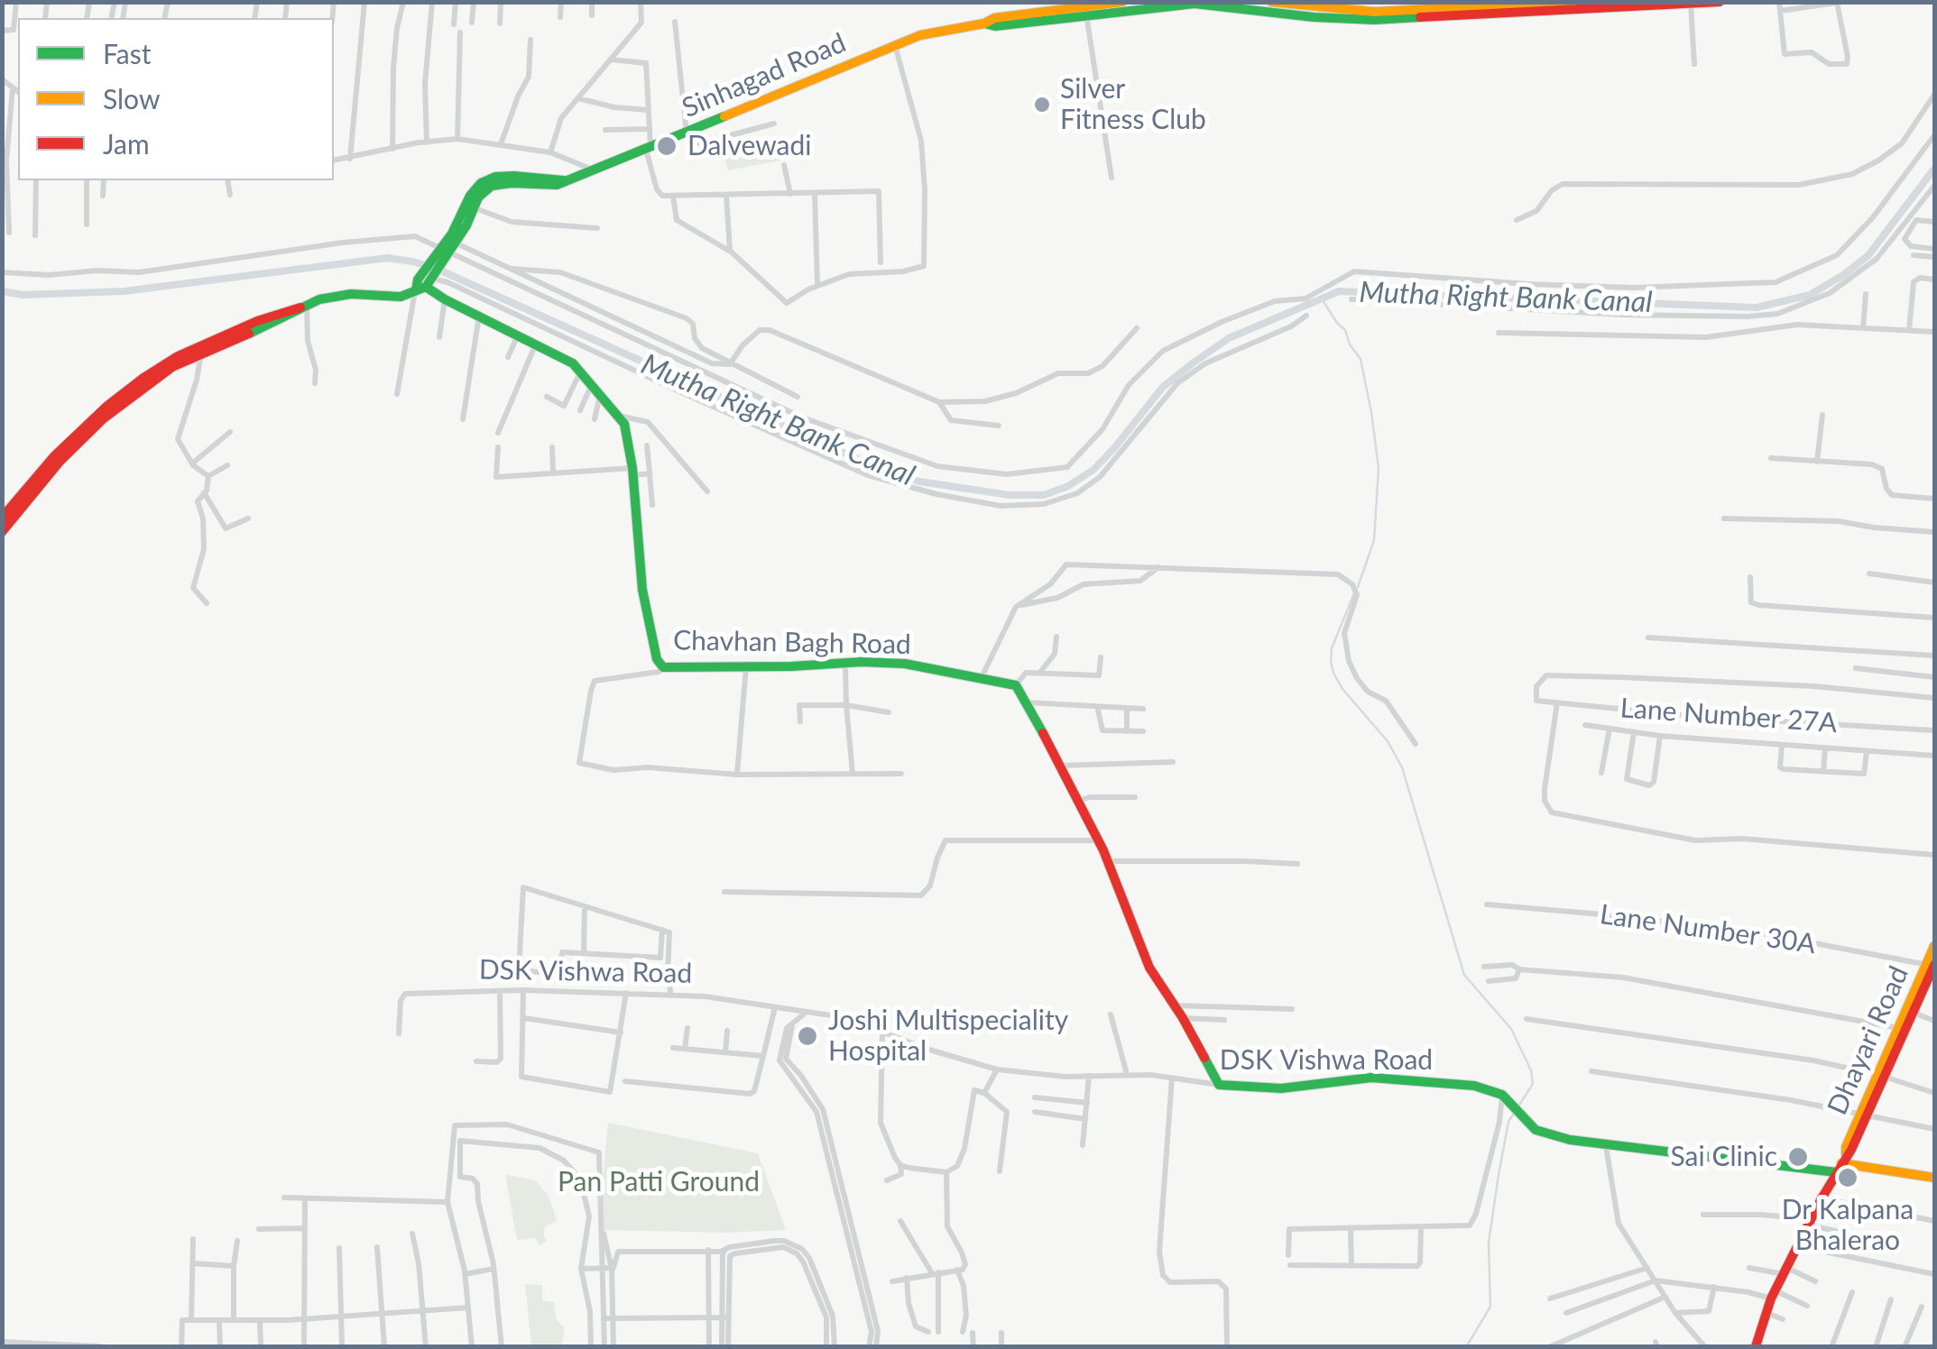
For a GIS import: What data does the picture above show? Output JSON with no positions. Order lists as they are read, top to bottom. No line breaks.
{"streets":{"main road":["Sinhagad Road","Chavhan Bagh Road","DSK Vishwa Road","Dhayari Road"],"street":["Lane Number 27A","Lane Number 30A"]},"crossings":[["Sinhagad Road","Chavhan Bagh Road"],["Lane Number 30A","Dhayari Road"]],"water":["Mutha Right Bank Canal"],"parks":["Pan Patti Ground"],"places":["Silver Fitness Club","Dalvewadi","Joshi Multispeciality Hospital","Sai Clinic","Dr Kalpana Bhalerao"],"legend":["Fast","Slow","Jam"]}
